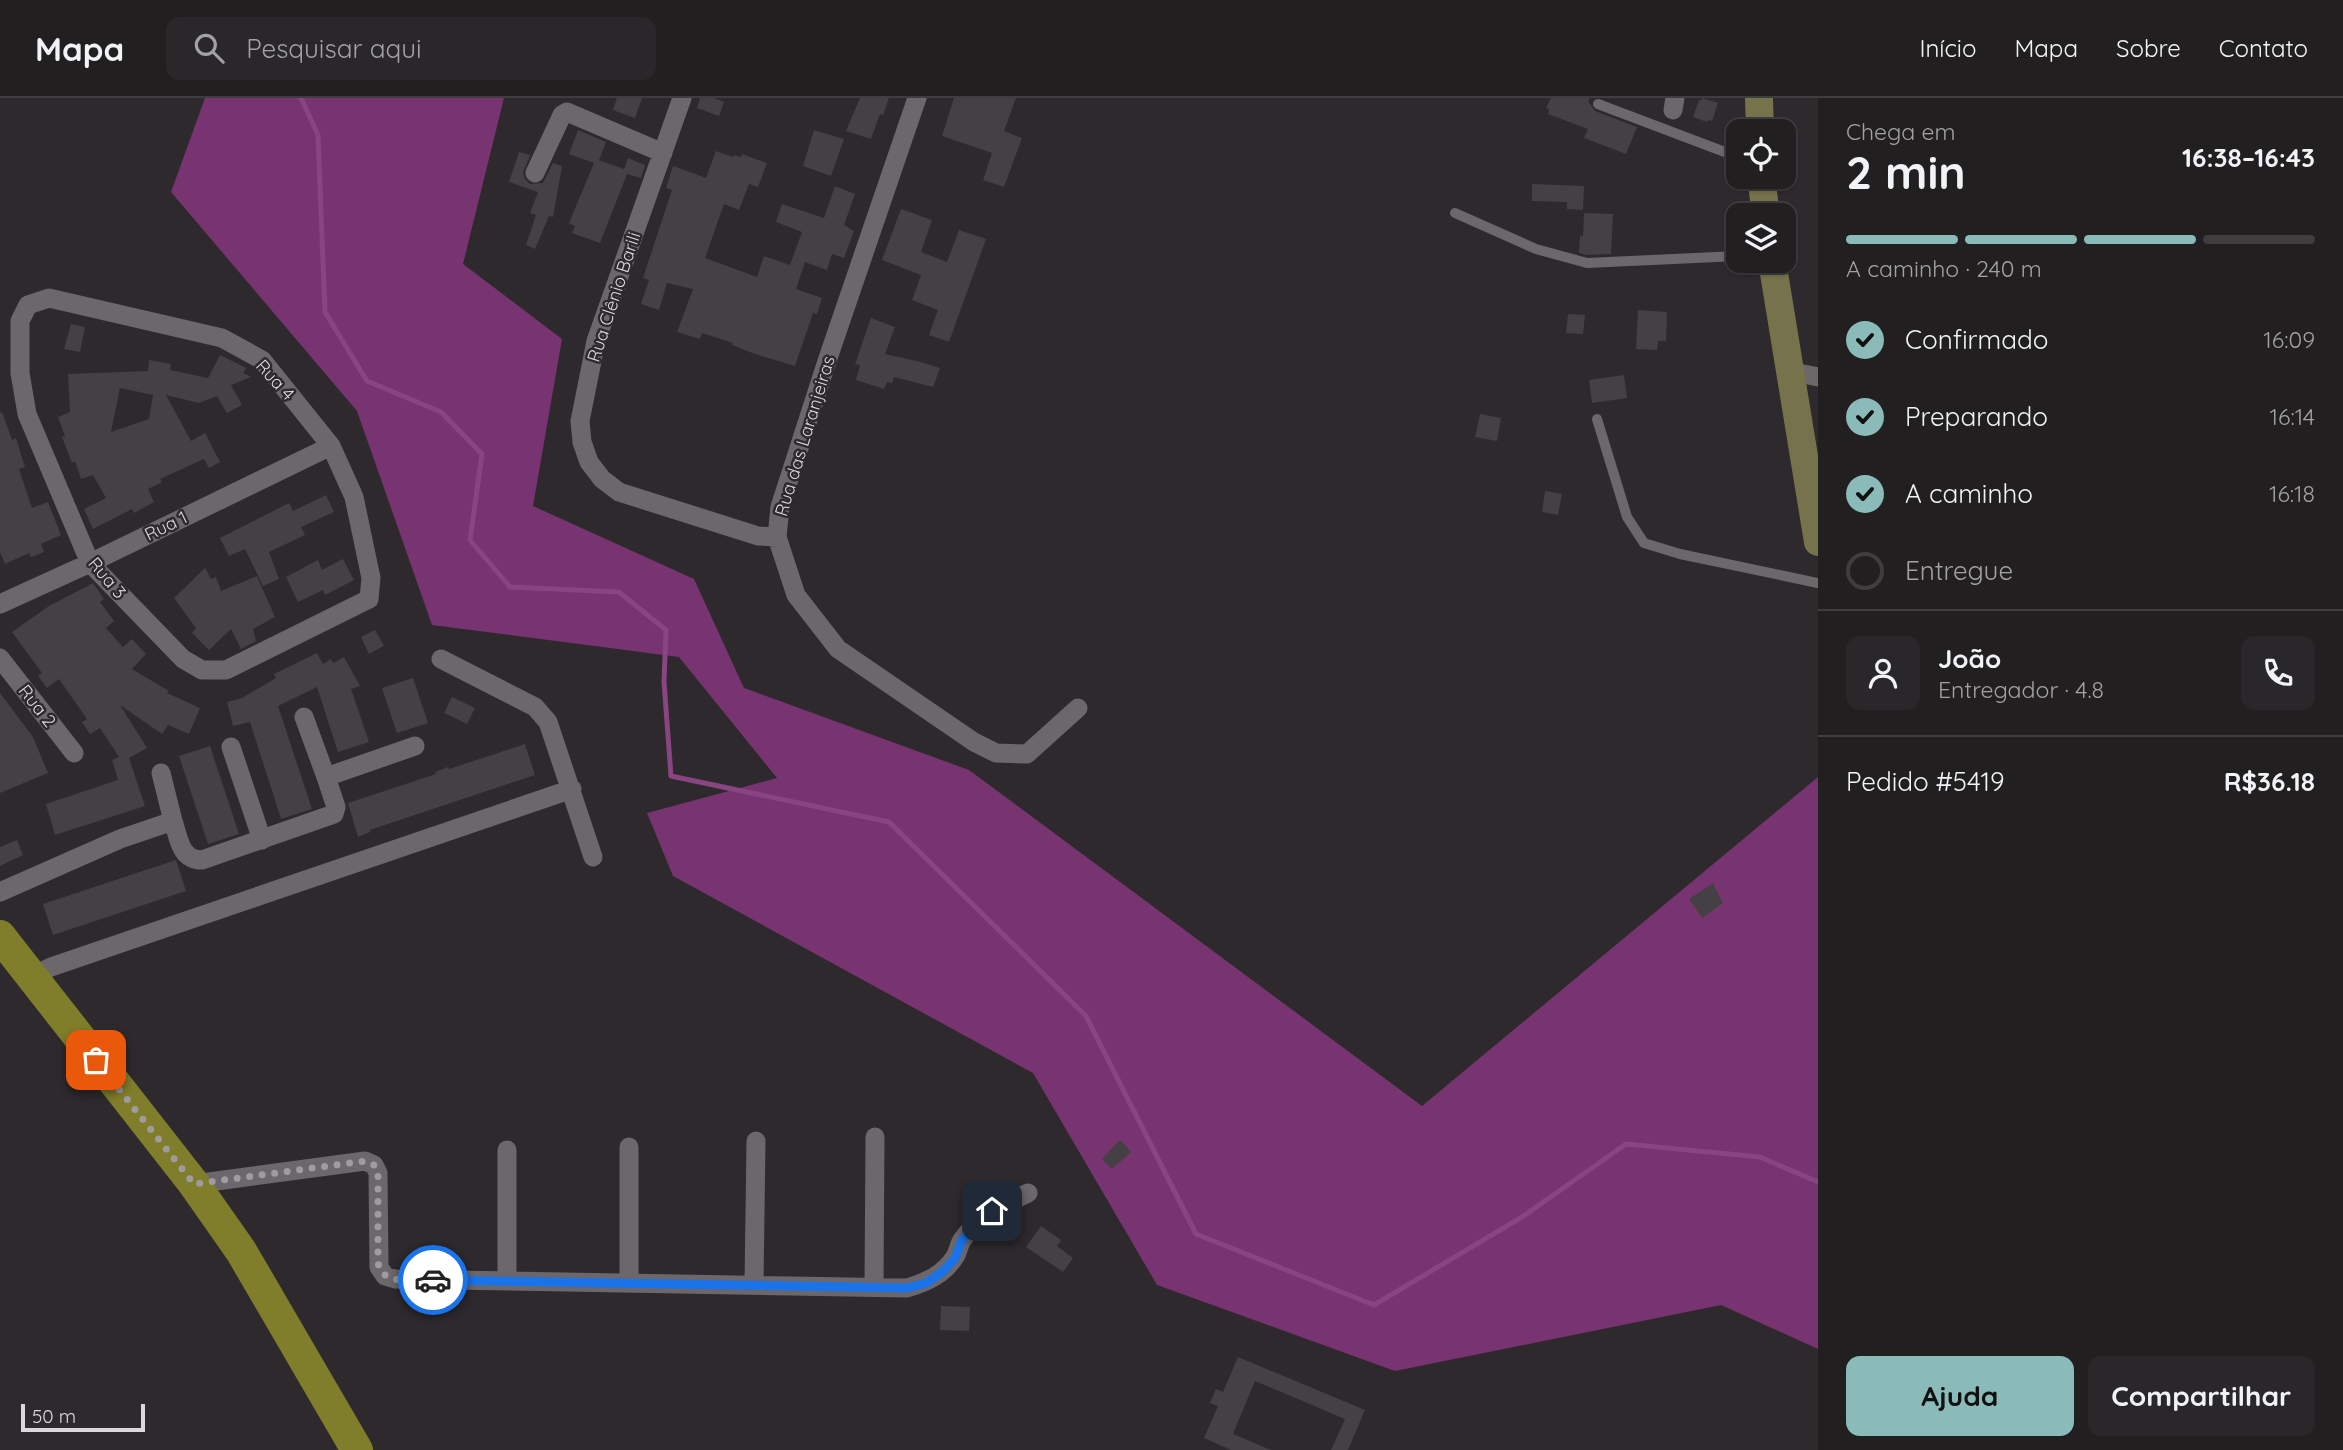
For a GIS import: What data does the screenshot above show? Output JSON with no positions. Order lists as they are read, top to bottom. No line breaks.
{"streets":{"street":["Rua Clênio Barili","Rua 4","Rua das Laranjeiras","Rua 1","Rua 3","Rua 2"]},"crossings":[["Rua Clênio Barili","Rua das Laranjeiras"],["Rua 4","Rua 1"],["Rua 4","Rua 3"],["Rua 1","Rua 3"]],"scale_bar":"50 m","page":{"header":"Mapa","search":"Pesquisar aqui","nav":["Início","Mapa","Sobre","Contato"],"heading":["2 min","Chega em","16:38–16:43"],"panel":["João","Entregador · 4.8","Pedido #5419","R$36.18"],"bar":"A caminho · 240 m","list":[["Confirmado","16:09"],["Preparando","16:14"],["A caminho","16:18"],"Entregue"],"buttons":["Ajuda","Compartilhar"],"scale":"50 m"}}
